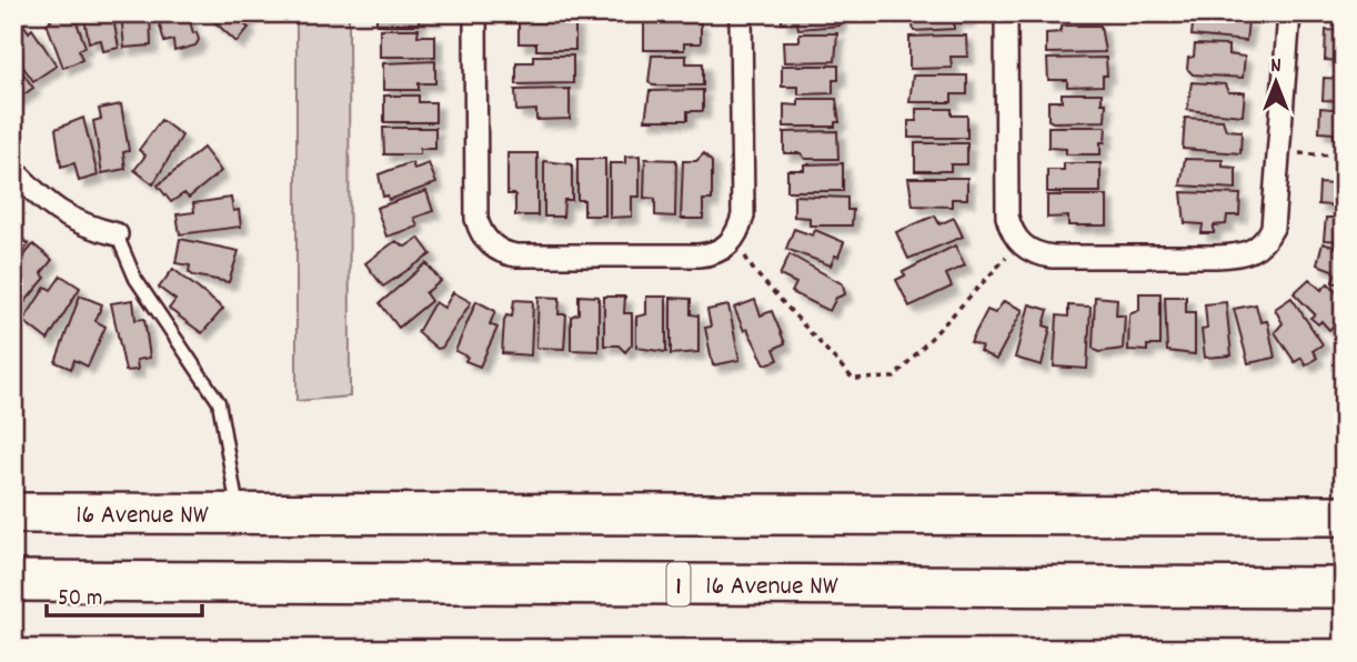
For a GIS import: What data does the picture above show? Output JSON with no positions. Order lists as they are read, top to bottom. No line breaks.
{"streets":{"highway":["16 Avenue NW","1"]},"scale_bar":"50 m","north":"top"}
